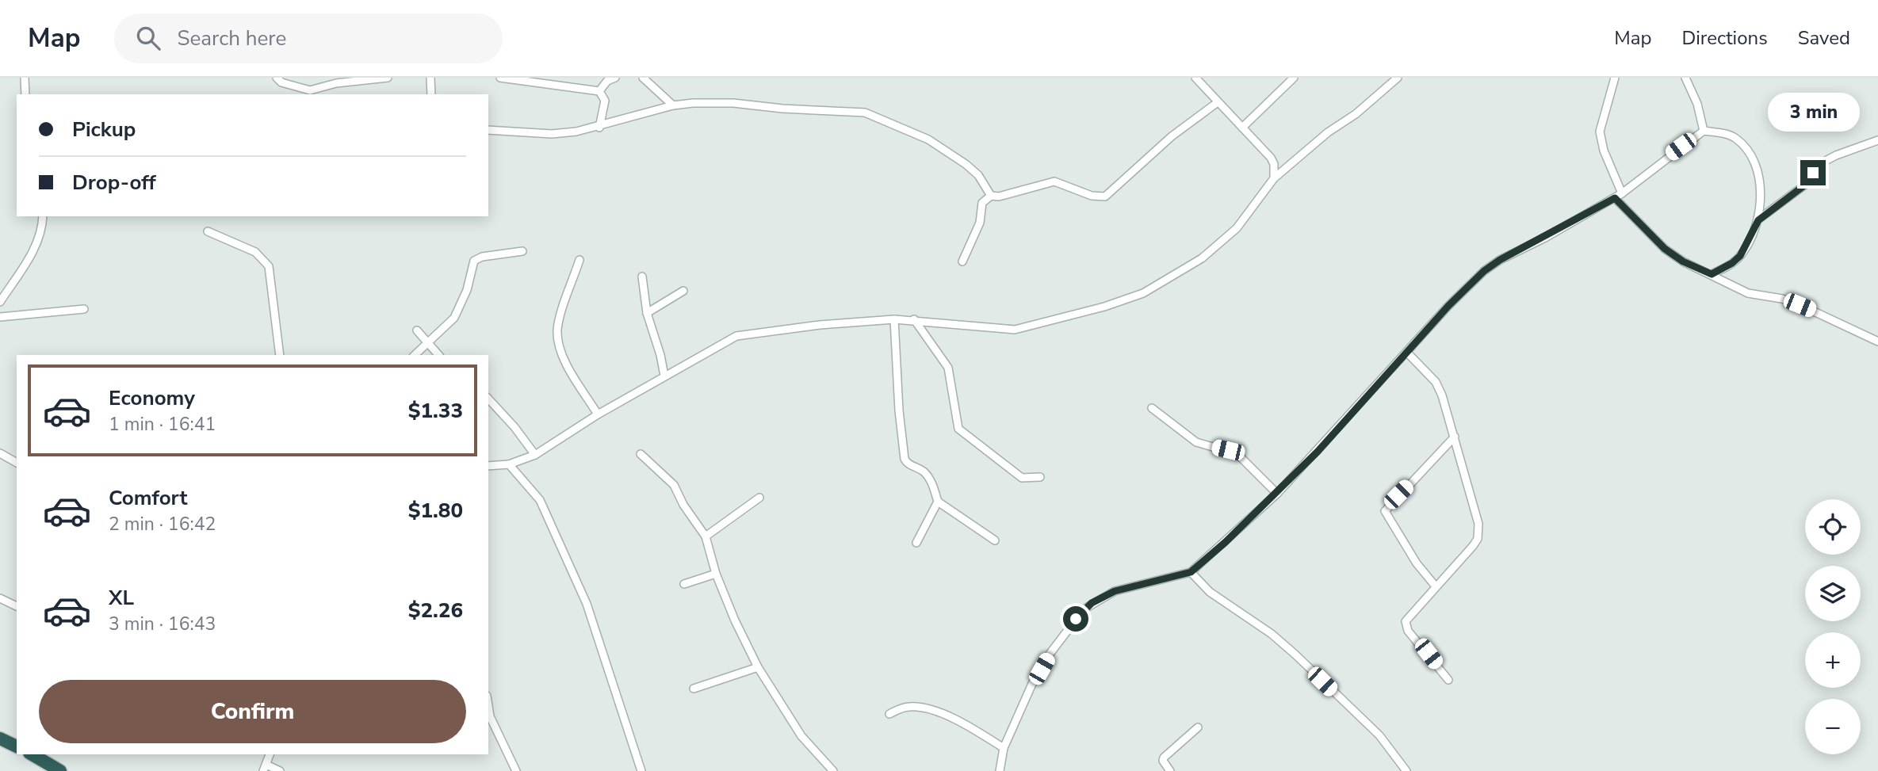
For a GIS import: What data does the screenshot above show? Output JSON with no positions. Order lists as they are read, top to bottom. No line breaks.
{"page":{"header":"Map","search":"Search here","nav":["Map","Directions","Saved"],"bubble":"3 min","banner":["Pickup","Drop-off"],"list":[{"name":"Economy","note":"1 min · 16:41","value":"$1.33"},{"name":"Comfort","note":"2 min · 16:42","value":"$1.80"},{"name":"XL","note":"3 min · 16:43","value":"$2.26"}],"map_buttons":["+","−"],"buttons":"Confirm"}}
